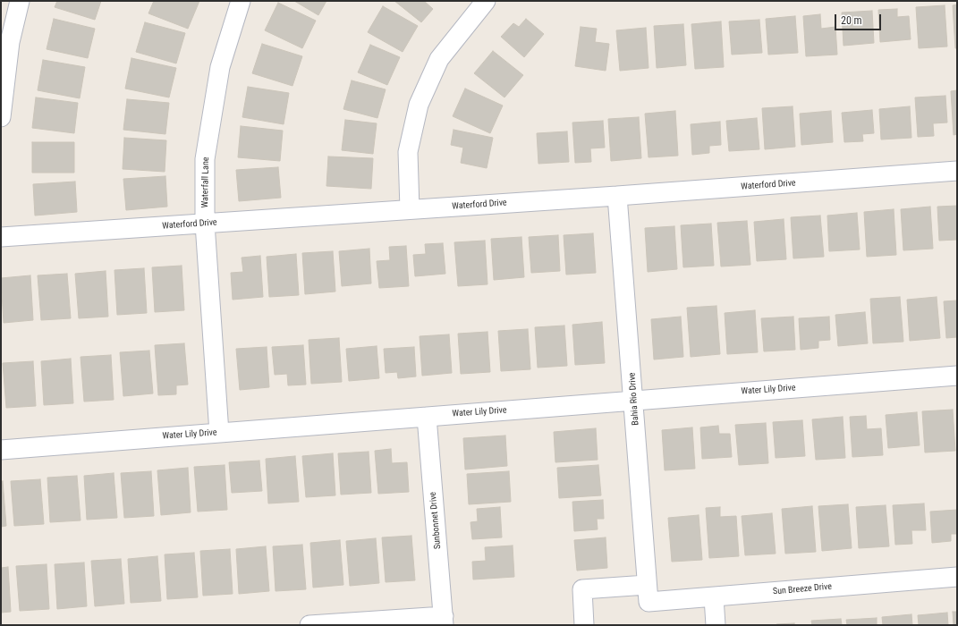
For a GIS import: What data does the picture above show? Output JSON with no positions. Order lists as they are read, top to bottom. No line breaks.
{"streets":{"street":["Waterfall Lane","Waterford Drive","Water Lily Drive","Bahia Rio Drive","Sunbonnet Drive","Sun Breeze Drive"]},"crossings":[["Waterfall Lane","Waterford Drive"],["Waterfall Lane","Water Lily Drive"],["Waterford Drive","Bahia Rio Drive"],["Water Lily Drive","Bahia Rio Drive"],["Water Lily Drive","Sunbonnet Drive"],["Bahia Rio Drive","Sun Breeze Drive"]],"scale_bar":"20 m"}
